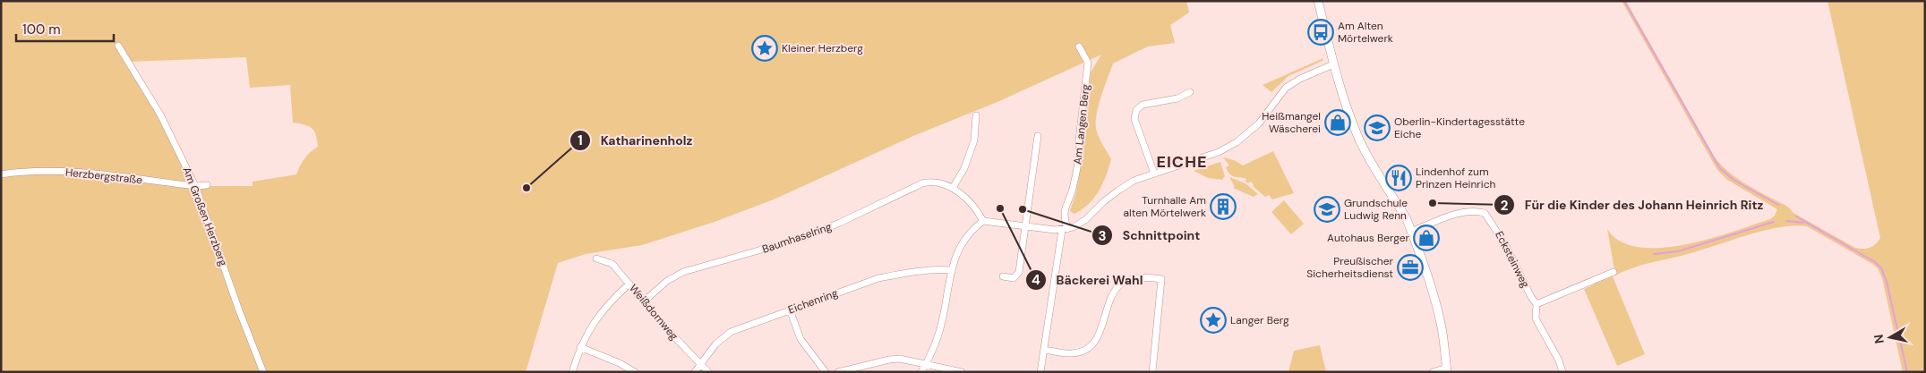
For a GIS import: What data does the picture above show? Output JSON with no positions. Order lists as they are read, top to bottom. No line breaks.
{"streets":{"street":["Am Langen Berg","Herzbergstraße","Am Großen Herzberg","Baumhaselring","Ecksteinweg","Eichenring","Weißdornweg"]},"crossings":[["Herzbergstraße","Am Großen Herzberg"],["Baumhaselring","Weißdornweg"],["Eichenring","Weißdornweg"]],"districts":["EICHE"],"places":{"bus stop":["Am Alten Mörtelwerk"],"place":["Kleiner Herzberg","Langer Berg"],"shop":["Heißmangel Wäscherei","Autohaus Berger"],"school or university":["Oberlin-Kindertagesstätte Eiche","Grundschule Ludwig Renn"],"restaurant":["Lindenhof zum Prinzen Heinrich"],"other":["Katharinenholz","Für die Kinder des Johann Heinrich Ritz","Bäckerei Wahl","Schnittpoint"],"building":["Turnhalle Am alten Mörtelwerk"],"office":["Preußischer Sicherheitsdienst"]},"scale_bar":"100 m","north":"left"}
